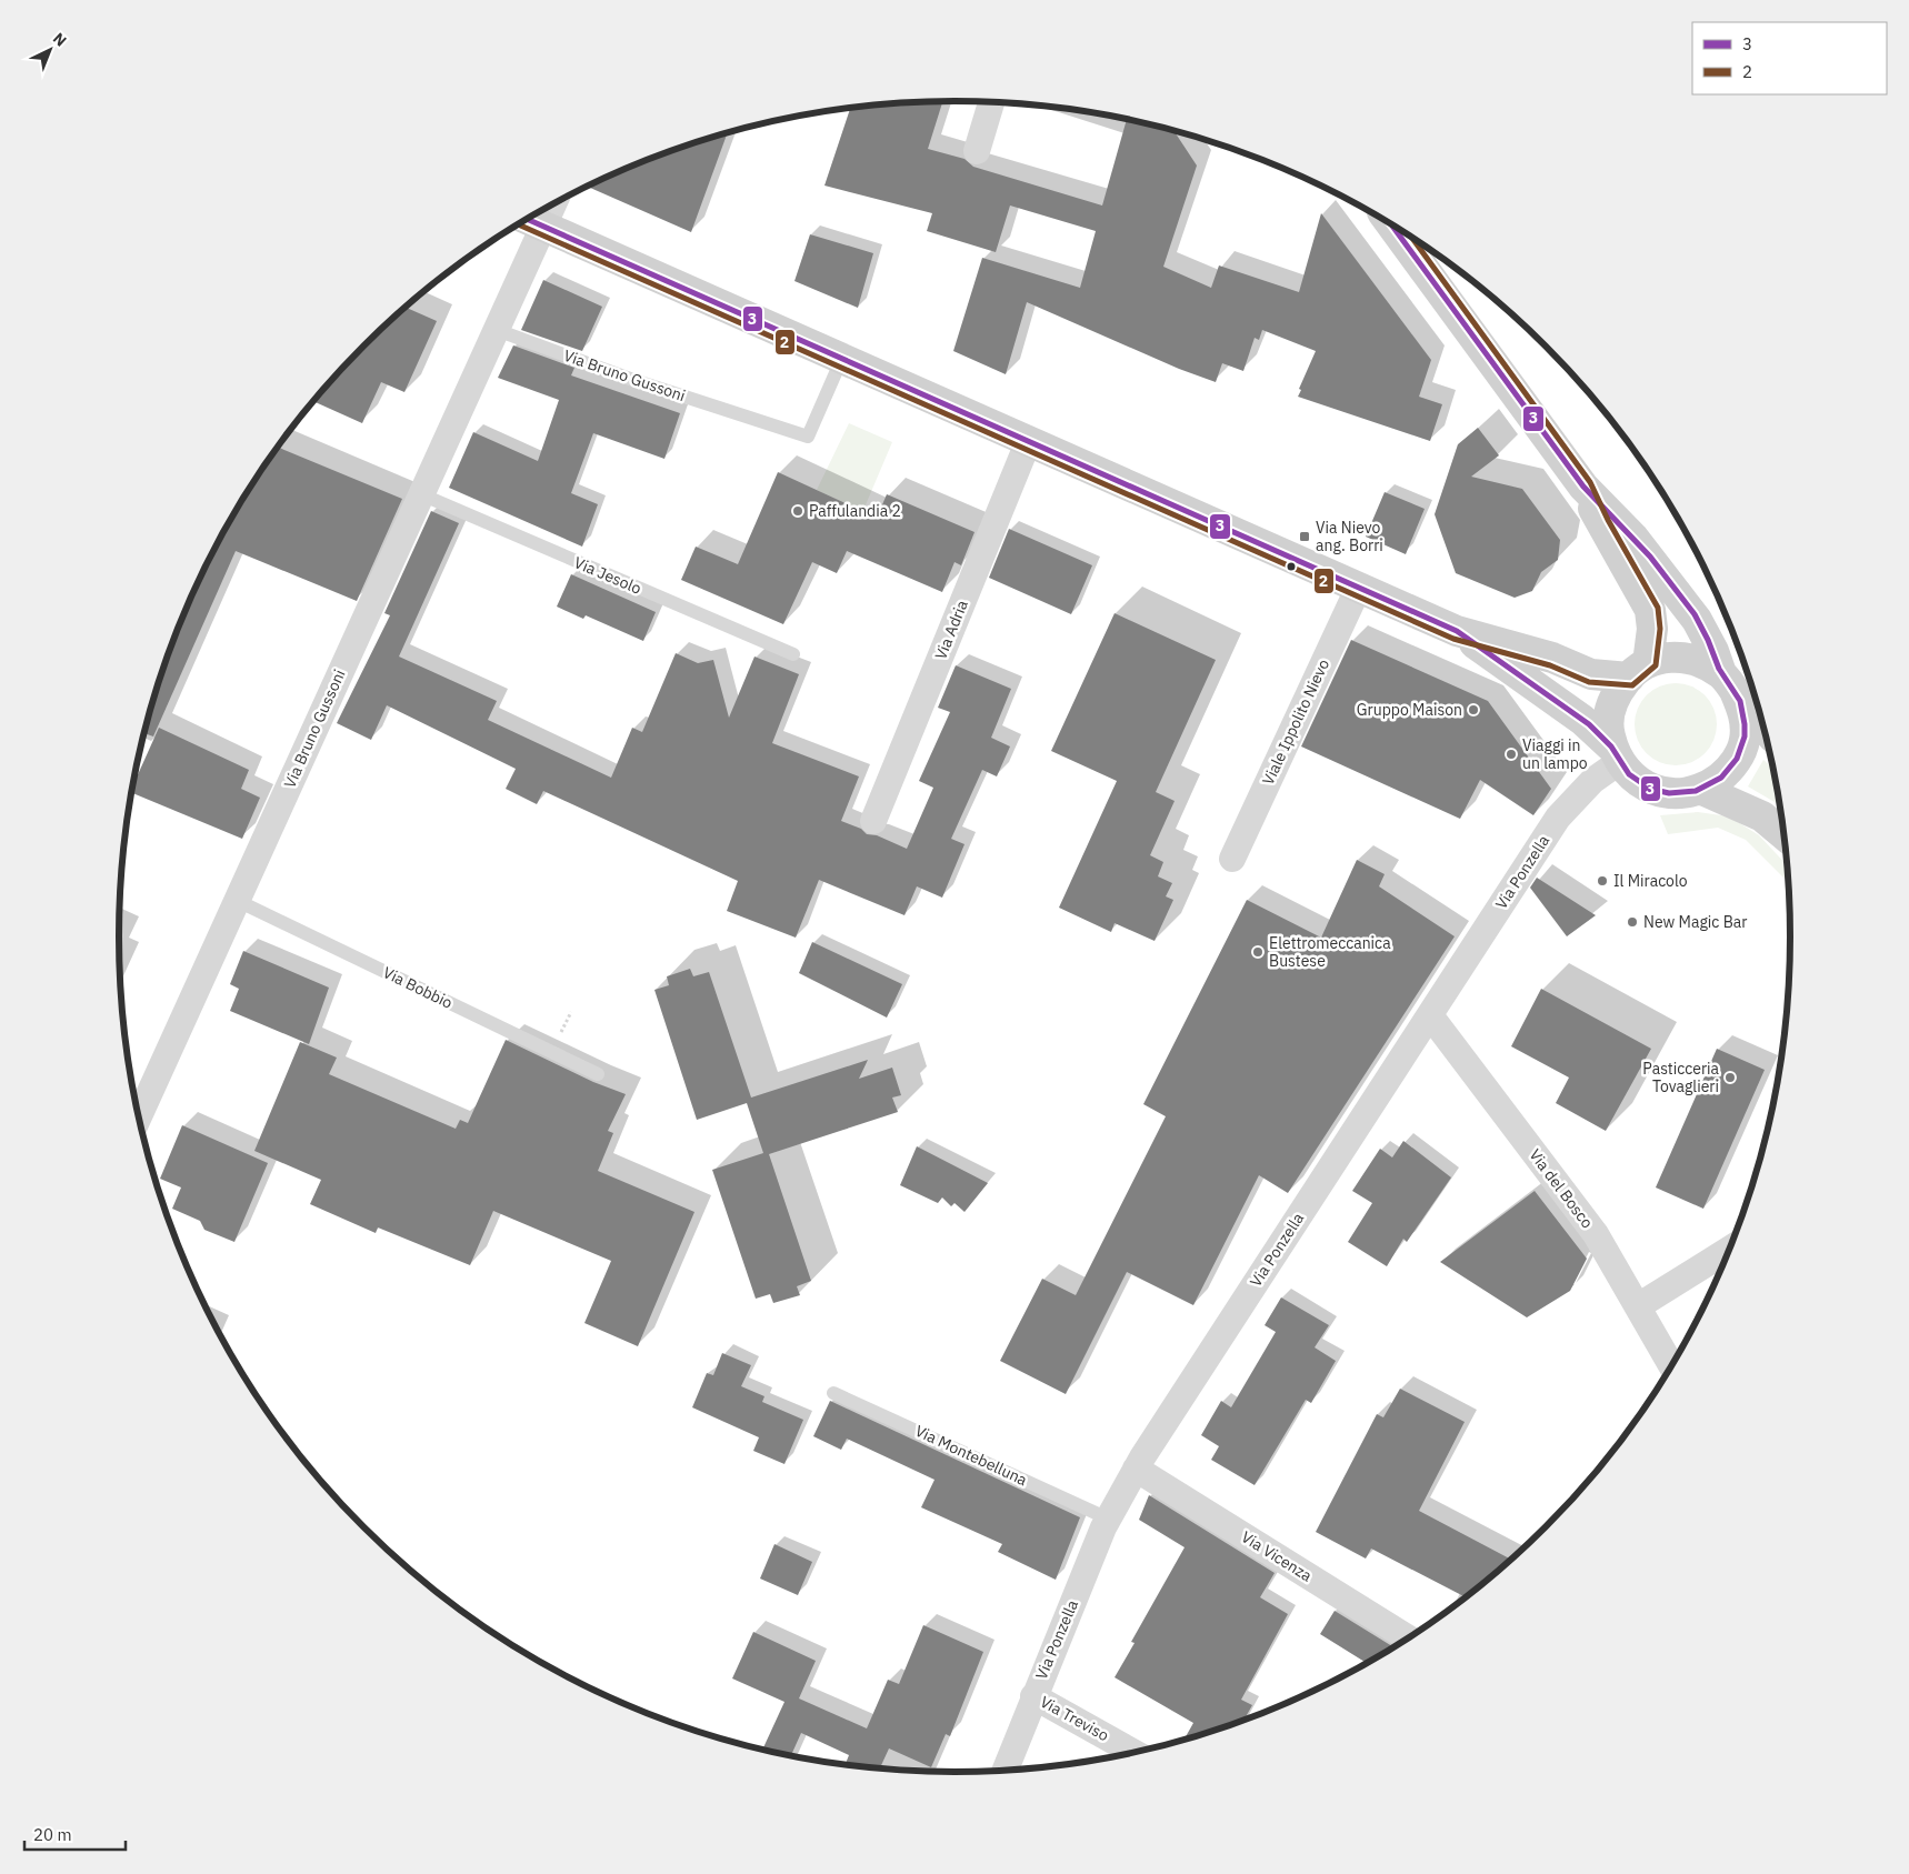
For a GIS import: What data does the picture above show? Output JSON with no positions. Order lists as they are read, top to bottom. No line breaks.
{"streets":{"street":["Via Bruno Gussoni","Via Adria","Viale Ippolito Nievo","Via Ponzella","Via del Bosco","Via Vicenza","Via Treviso"],"lane":["Via Jesolo","Via Bobbio","Via Montebelluna"]},"crossings":[["Via Bruno Gussoni","Via Jesolo"],["Via Bruno Gussoni","Via Bobbio"],["Via Ponzella","Via del Bosco"],["Via Ponzella","Via Montebelluna"],["Via Ponzella","Via Vicenza"],["Via Ponzella","Via Treviso"]],"places":{"other":["Paffulandia 2","Gruppo Maison","Viaggi in un lampo","Il Miracolo","New Magic Bar","Elettromeccanica Bustese","Pasticceria Tovaglieri"],"transit":["Via Nievo ang. Borri"]},"lines":["transit line 3","transit line 2"],"legend":["3","2"],"scale_bar":"20 m","north":"top right"}
